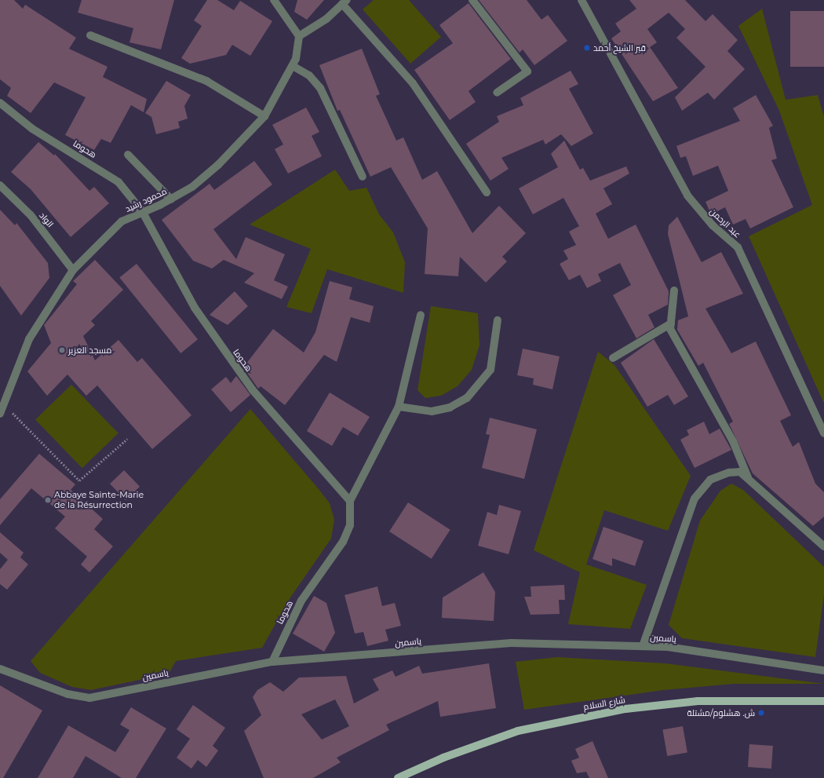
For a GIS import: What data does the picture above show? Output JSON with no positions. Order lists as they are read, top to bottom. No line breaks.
{"streets":{"main road":["شارع السلام"],"street":["هحوما","محمود رشيد","الواد","عبد الرحمن","ياسمين"]},"crossings":[["هحوما","محمود رشيد"],["هحوما","ياسمين"],["محمود رشيد","الواد"]],"places":["قبر الشيخ أحمد","مسجد العزير","Abbaye Sainte-Marie de la Résurrection","ش. هشلوم/مشتلة"]}
